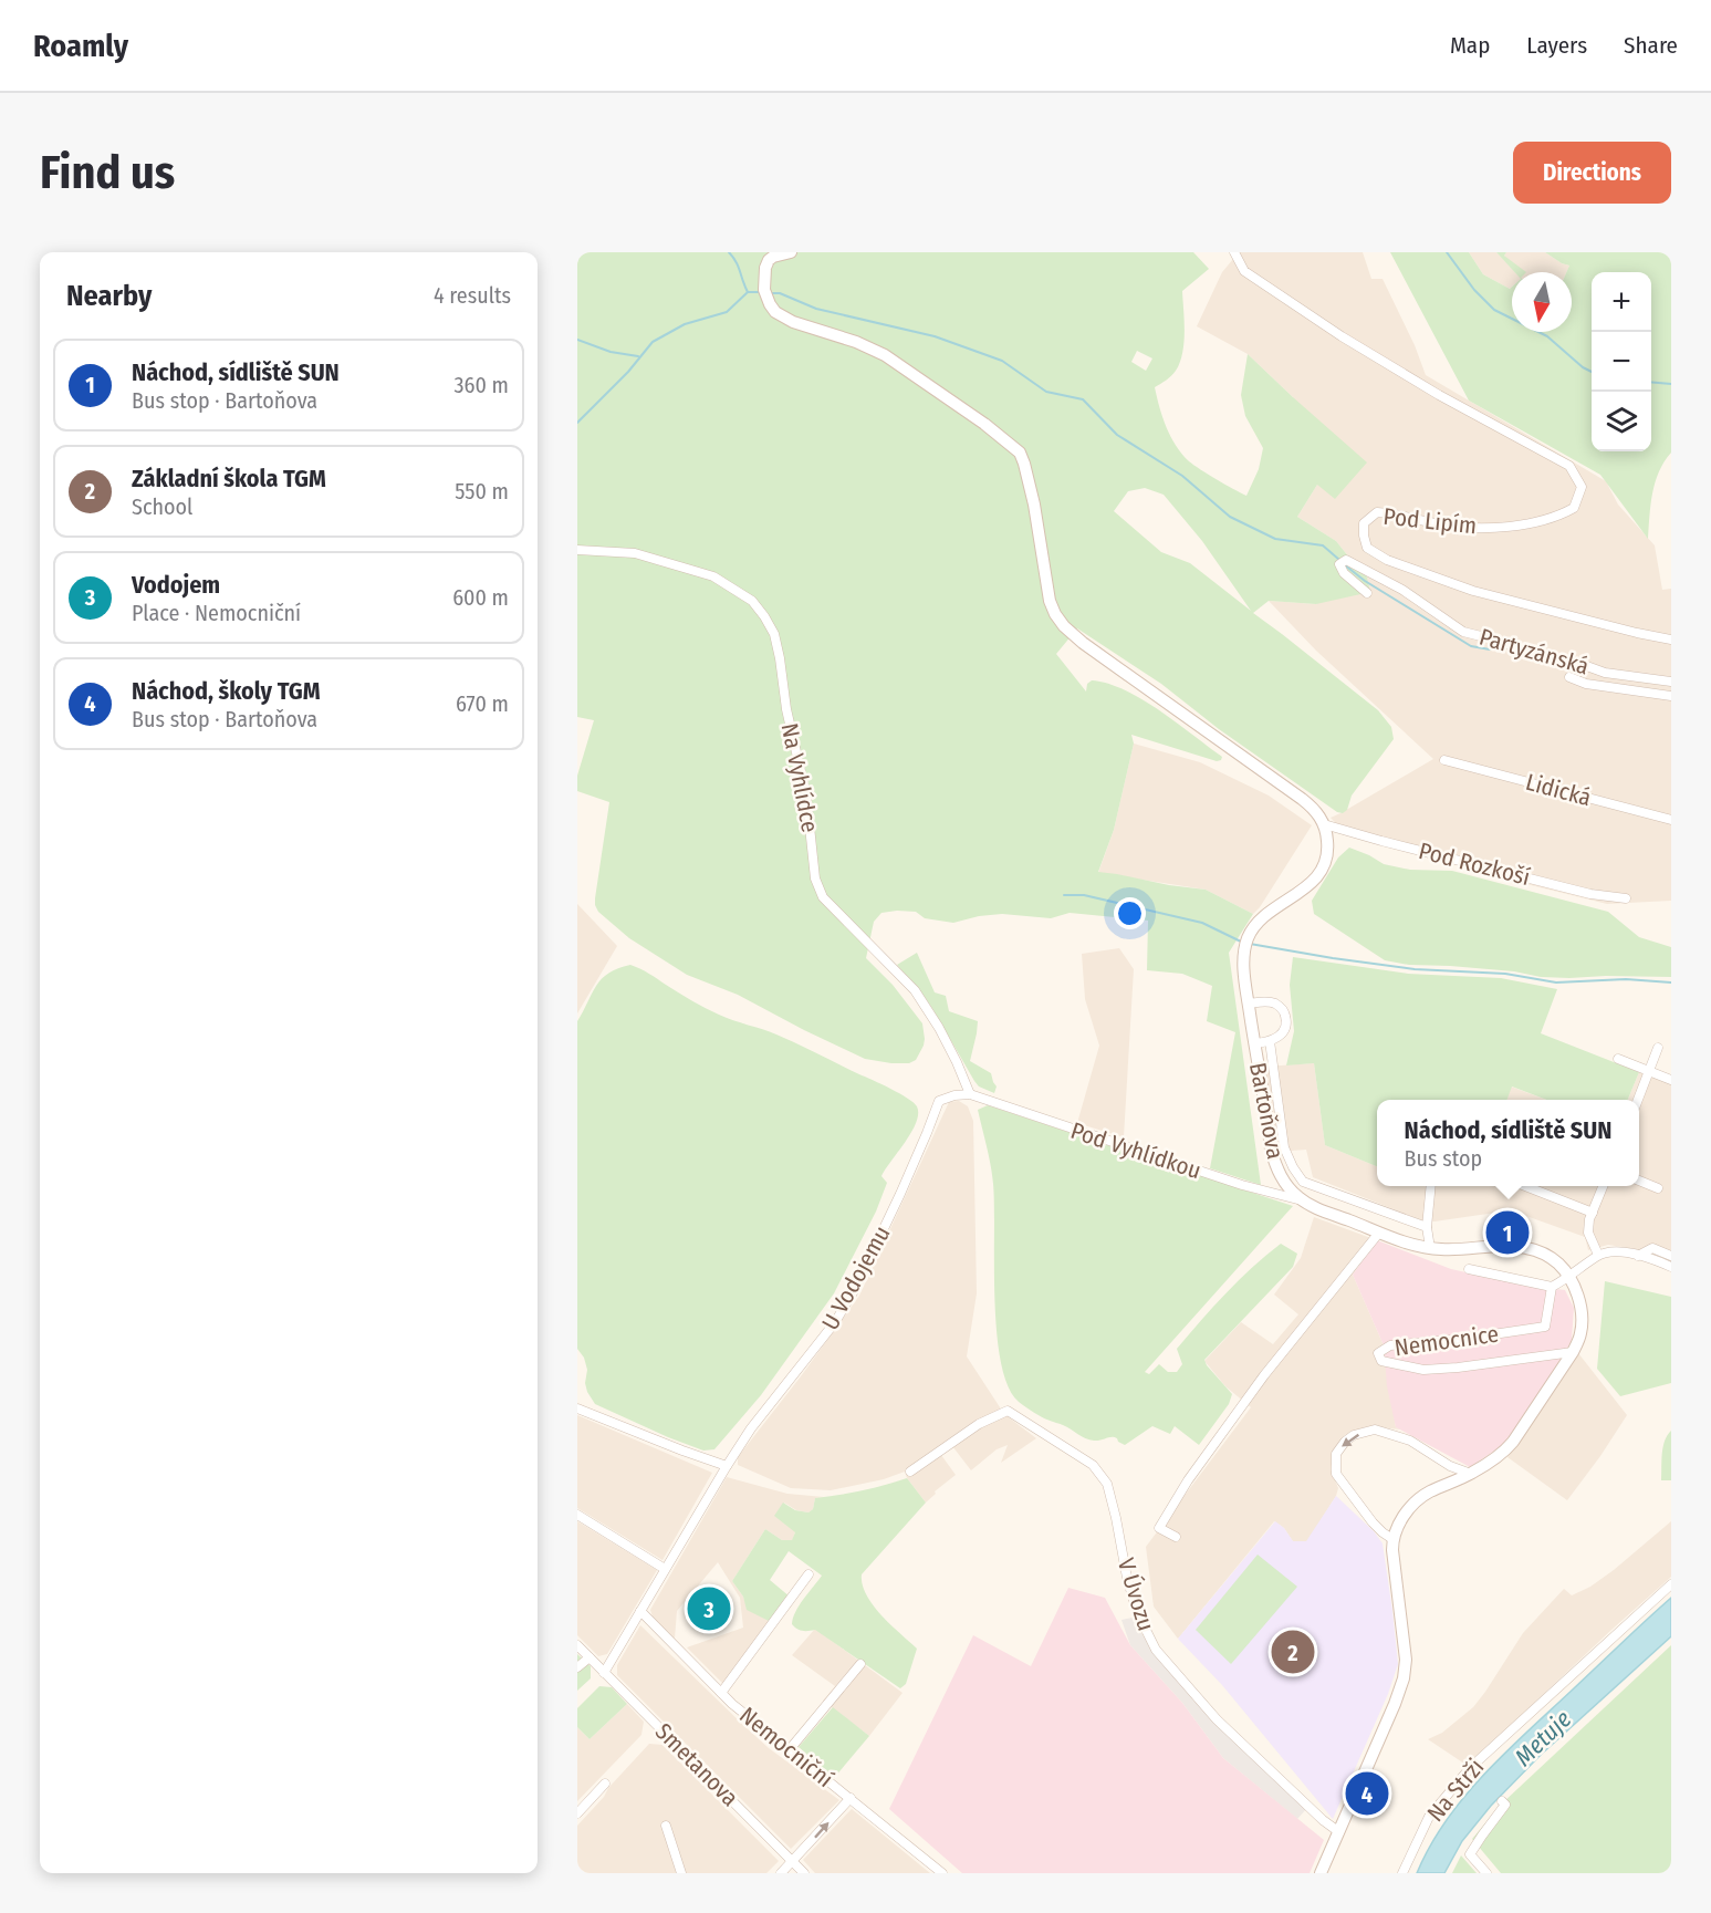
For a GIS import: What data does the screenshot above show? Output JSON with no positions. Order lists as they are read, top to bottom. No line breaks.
{"streets":{"street":["Pod Lipím","Partyzánská","Na Vyhlídce","Lidická","Pod Rozkoší","Bartoňova","Pod Vyhlídkou","U Vodojemu","Nemocnice","V Úvozu","Nemocniční","Smetanova","Na Strži"]},"crossings":[["Na Vyhlídce","Pod Vyhlídkou"],["Na Vyhlídce","U Vodojemu"],["Pod Rozkoší","Bartoňova"],["Bartoňova","Pod Vyhlídkou"],["Bartoňova","Nemocnice"],["Pod Vyhlídkou","U Vodojemu"],["U Vodojemu","Nemocniční"],["U Vodojemu","Smetanova"]],"water":["Metuje"],"north":"bottom","page":{"header":"Roamly","nav":["Map","Layers","Share"],"buttons":"Directions","title":"Find us","heading":["Nearby","4 results"],"map_buttons":["+","−"],"list":[{"mark":"1","name":"Náchod, sídliště SUN","note":"Bus stop · Bartoňova","value":"360 m"},{"mark":"2","name":"Základní škola TGM","note":"School","value":"550 m"},{"mark":"3","name":"Vodojem","note":"Place · Nemocniční","value":"600 m"},{"mark":"4","name":"Náchod, školy TGM","note":"Bus stop · Bartoňova","value":"670 m"}],"popup":["Náchod, sídliště SUN","Bus stop"],"pins":["1","3","2","4"]}}
